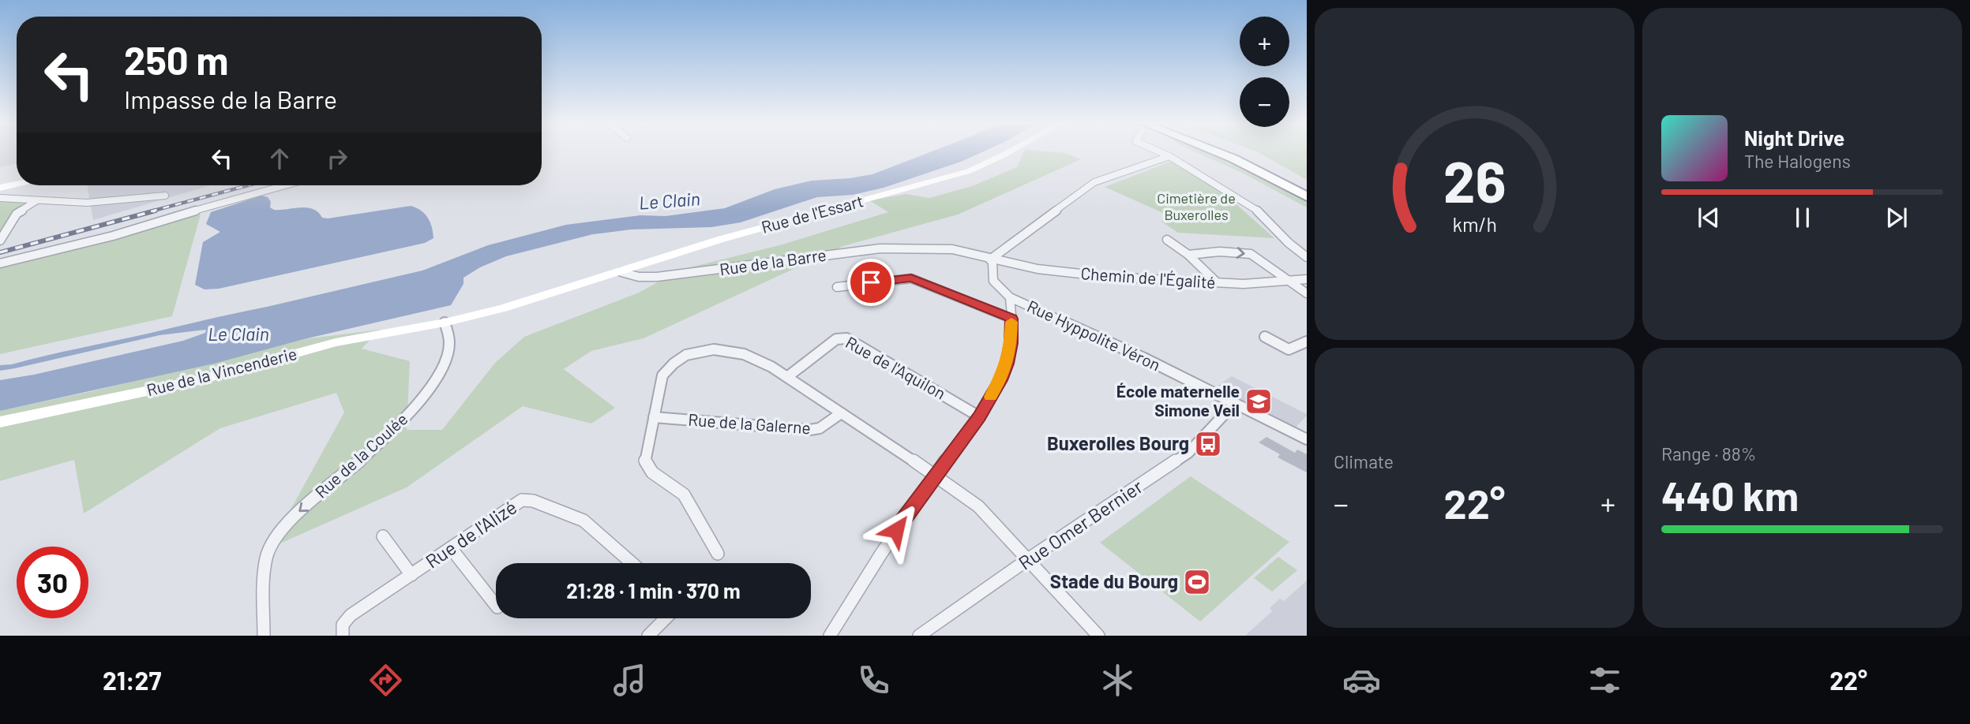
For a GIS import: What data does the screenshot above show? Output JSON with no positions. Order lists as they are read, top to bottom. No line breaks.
{"streets":{"main road":["Rue de l'Essart","Rue de la Vincenderie"],"street":["Rue de la Barre","Chemin de l'Égalité","Rue Hyppolite Véron","Rue de l'Aquilon","Rue de la Galerne","Rue de la Coulée","Rue Omer Bernier","Rue de l'Alizé"]},"crossings":[["Rue de l'Essart","Rue de la Barre"],["Rue de la Barre","Chemin de l'Égalité"],["Rue de la Barre","Rue Hyppolite Véron"],["Chemin de l'Égalité","Rue Hyppolite Véron"],["Rue Hyppolite Véron","Rue Omer Bernier"],["Rue de la Vincenderie","Rue de la Coulée"]],"one_way":["Rue de la Coulée"],"water":["Le Clain"],"parks":["Cimetière de Buxerolles"],"places":{"school or university":["École maternelle Simone Veil"],"bus stop":["Buxerolles Bourg"],"sports":["Stade du Bourg"]},"page":{"map_buttons":["+","−"],"turn":["250 m","Impasse de la Barre"],"song":["Night Drive","The Halogens"],"tile":["Climate",["Range · 88%","440 km"]],"heat":["−","22°","+"],"limit":"30","trip":"21:28 · 1 min · 370 m","tabs":["21:27","22°"],"gauge":["26","km/h"]}}
